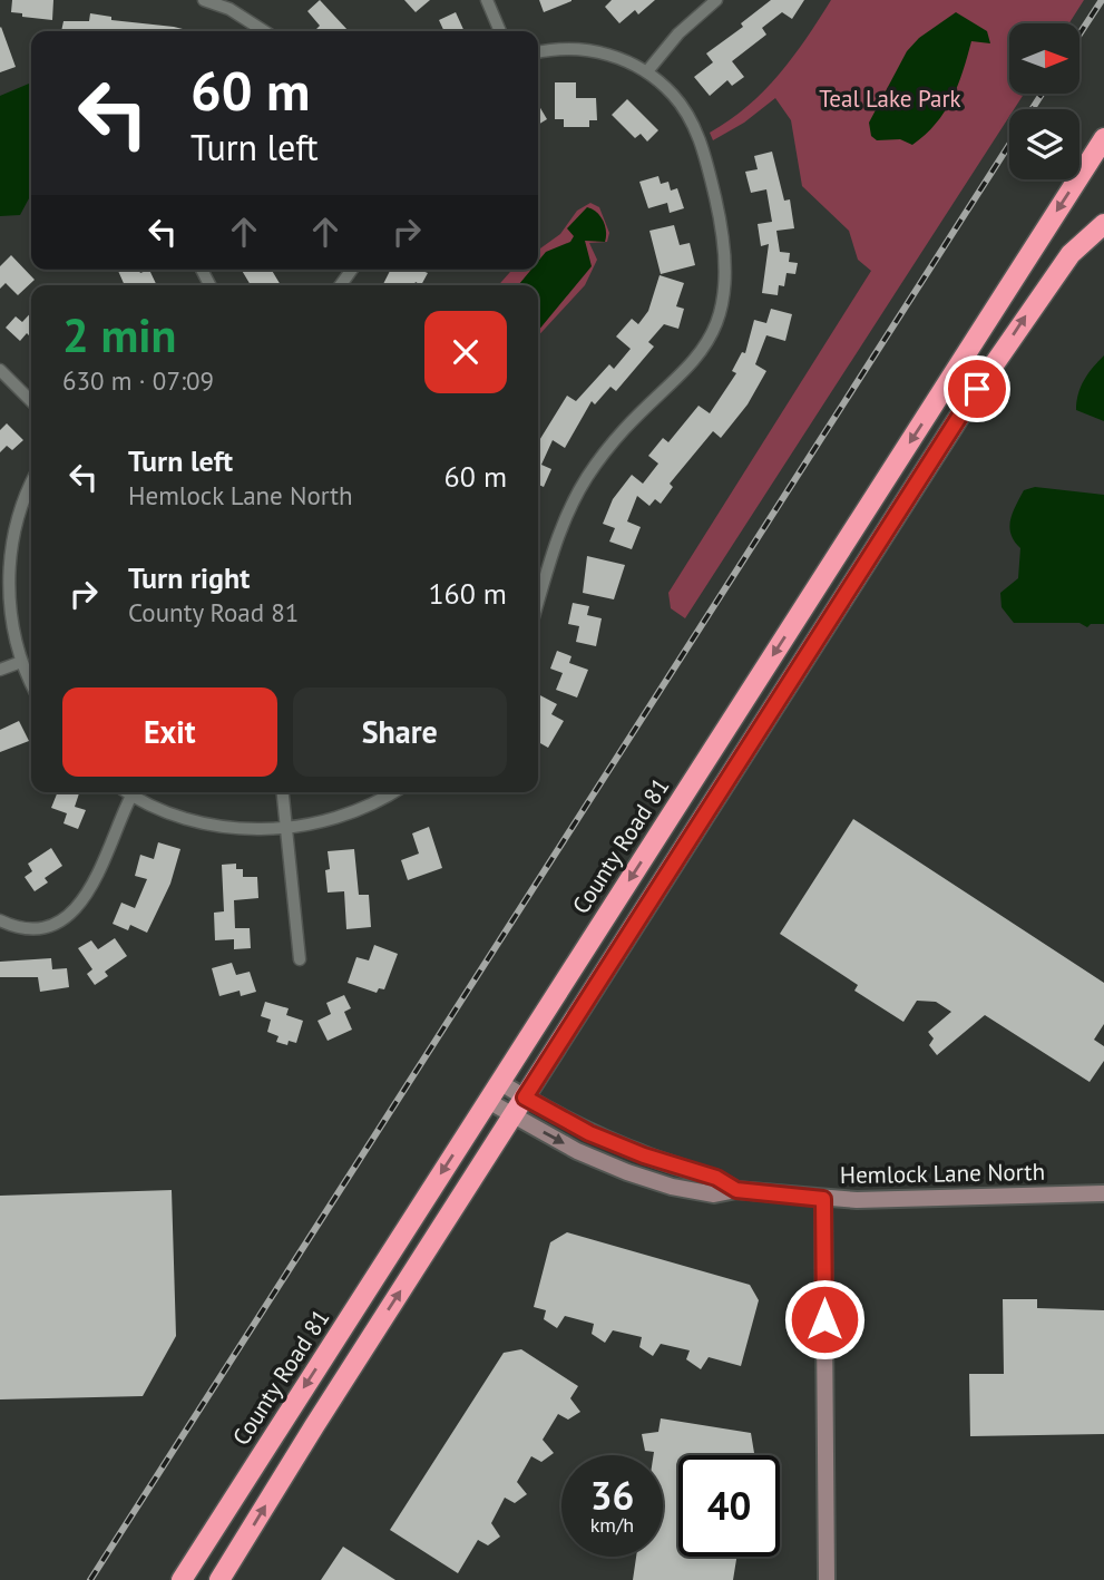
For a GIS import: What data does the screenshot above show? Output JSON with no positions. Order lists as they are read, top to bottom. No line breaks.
{"streets":{"highway":["County Road 81"],"street":["Hemlock Lane North"]},"crossings":[["County Road 81","Hemlock Lane North"]],"parks":["Teal Lake Park"],"north":"right","page":{"turn":["60 m","Turn left"],"heading":["2 min","630 m · 07:09"],"list":[{"name":"Turn left","note":"Hemlock Lane North","value":"60 m"},{"name":"Turn right","note":"County Road 81","value":"160 m"}],"buttons":["Exit","Share"],"speed":"36 km/h","limit":"40"}}
